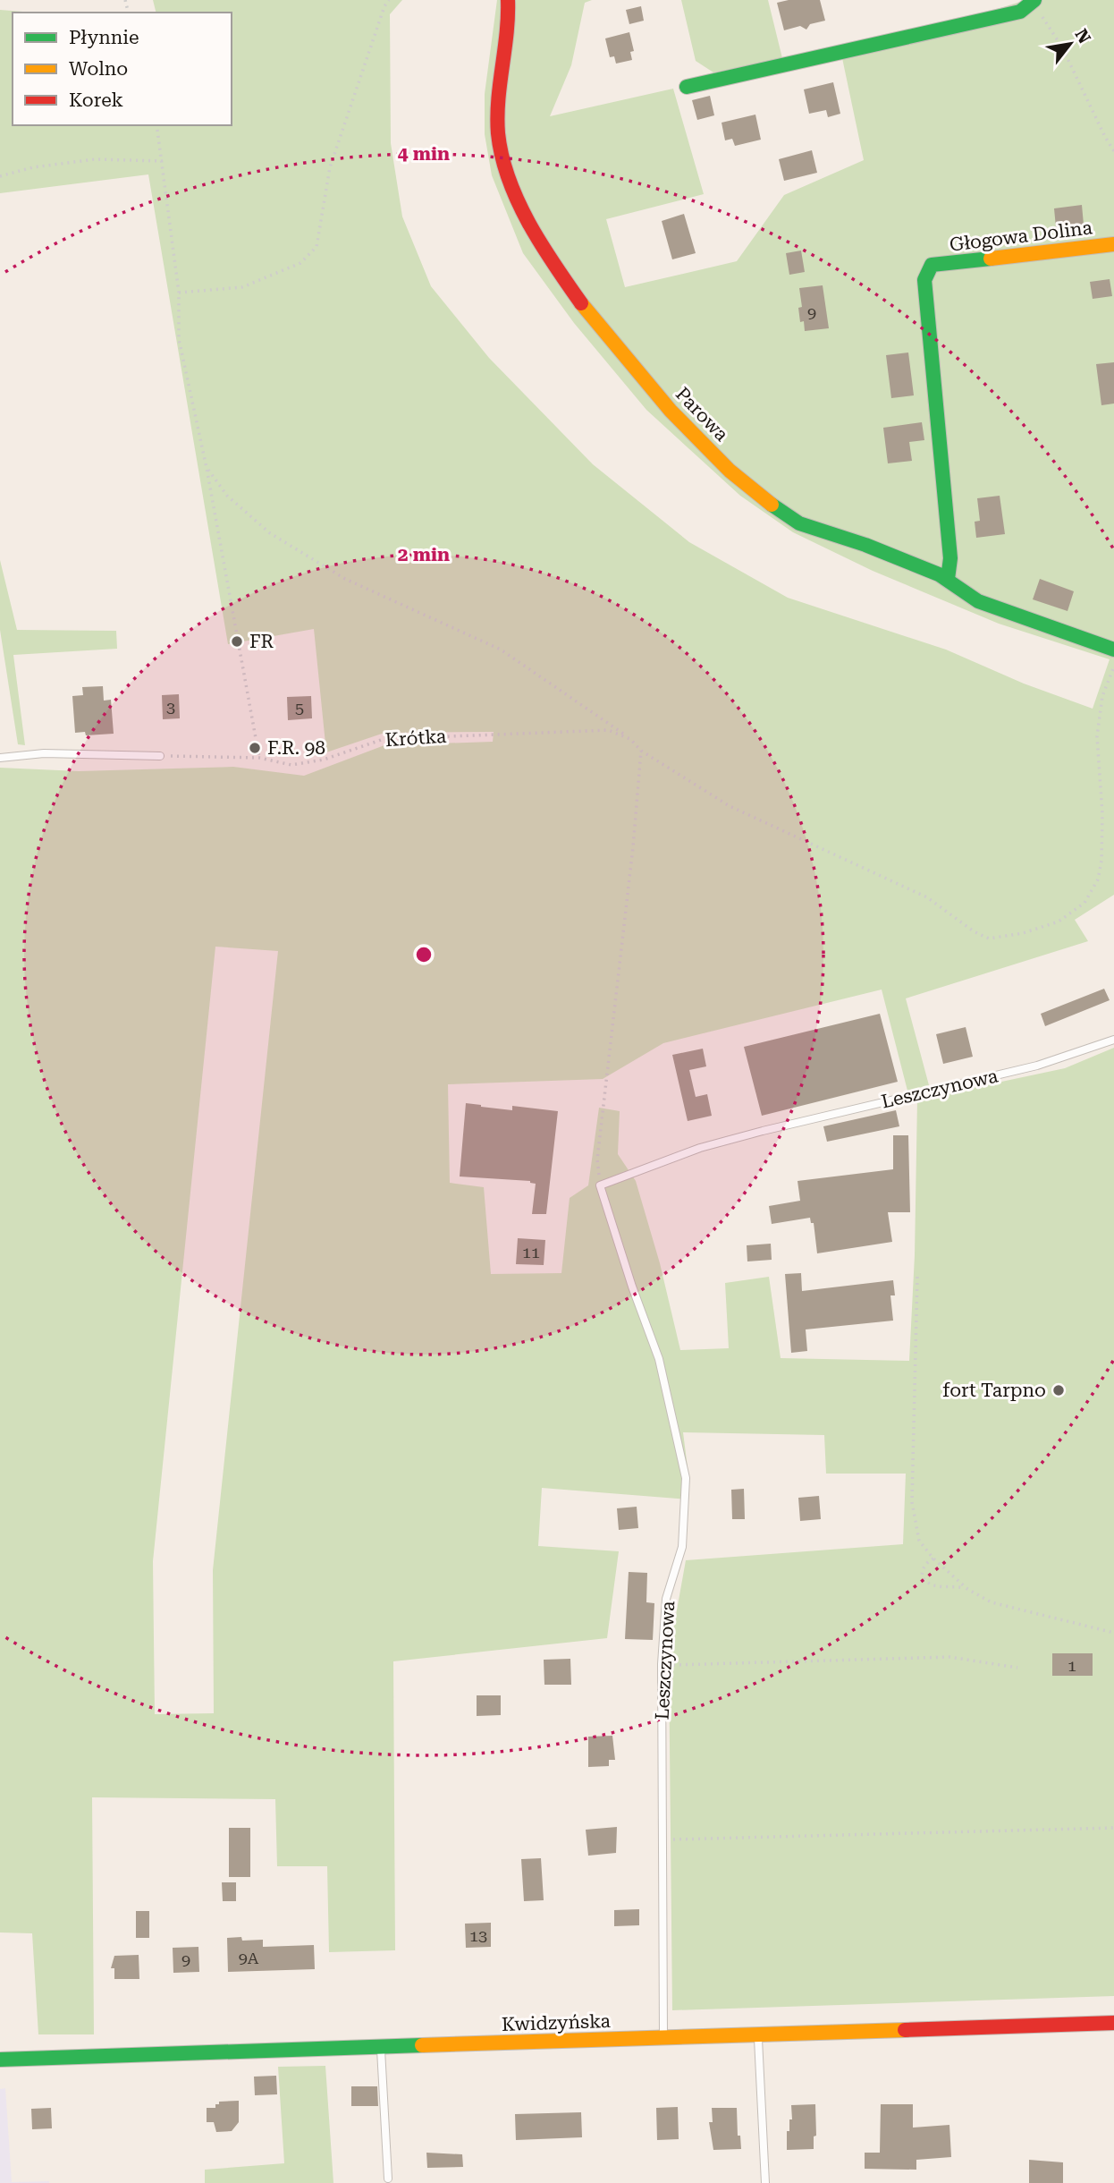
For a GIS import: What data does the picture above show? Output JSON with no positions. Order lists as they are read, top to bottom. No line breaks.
{"streets":{"street":["Głogowa Dolina","Parowa","Kwidzyńska"],"lane":["Leszczynowa"],"path":["Krótka"]},"crossings":[["Głogowa Dolina","Parowa"],["Leszczynowa","Kwidzyńska"]],"places":["FR","F.R. 98","fort Tarpno"],"house_numbers":["9","3","5","11","1","13","9A","9"],"legend":["Płynnie","Wolno","Korek"],"north":"top right","rings":["4 min","2 min"]}
